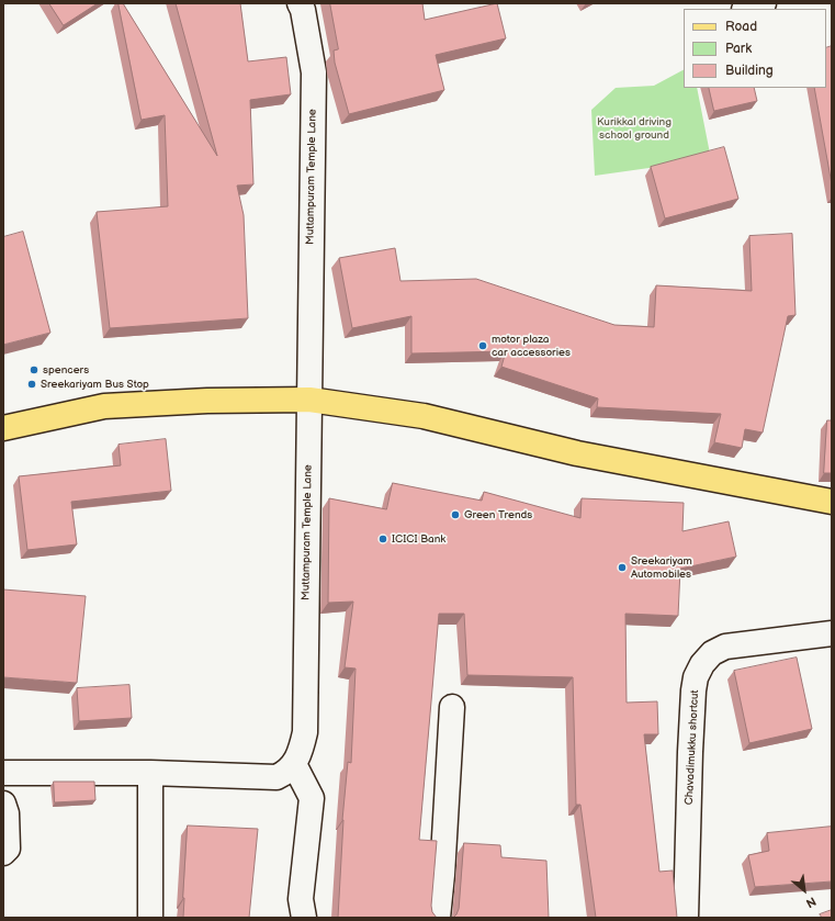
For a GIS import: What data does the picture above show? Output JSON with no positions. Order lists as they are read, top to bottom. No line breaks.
{"streets":{"street":["Muttampuram Temple Lane","Chavadimukku shortcut"]},"parks":["Kurikkal driving school ground"],"places":["motor plaza car accessories","spencers","Sreekariyam Bus Stop","Green Trends","ICICI Bank","Sreekariyam Automobiles"],"legend":["Road","Park","Building"],"north":"bottom right"}
